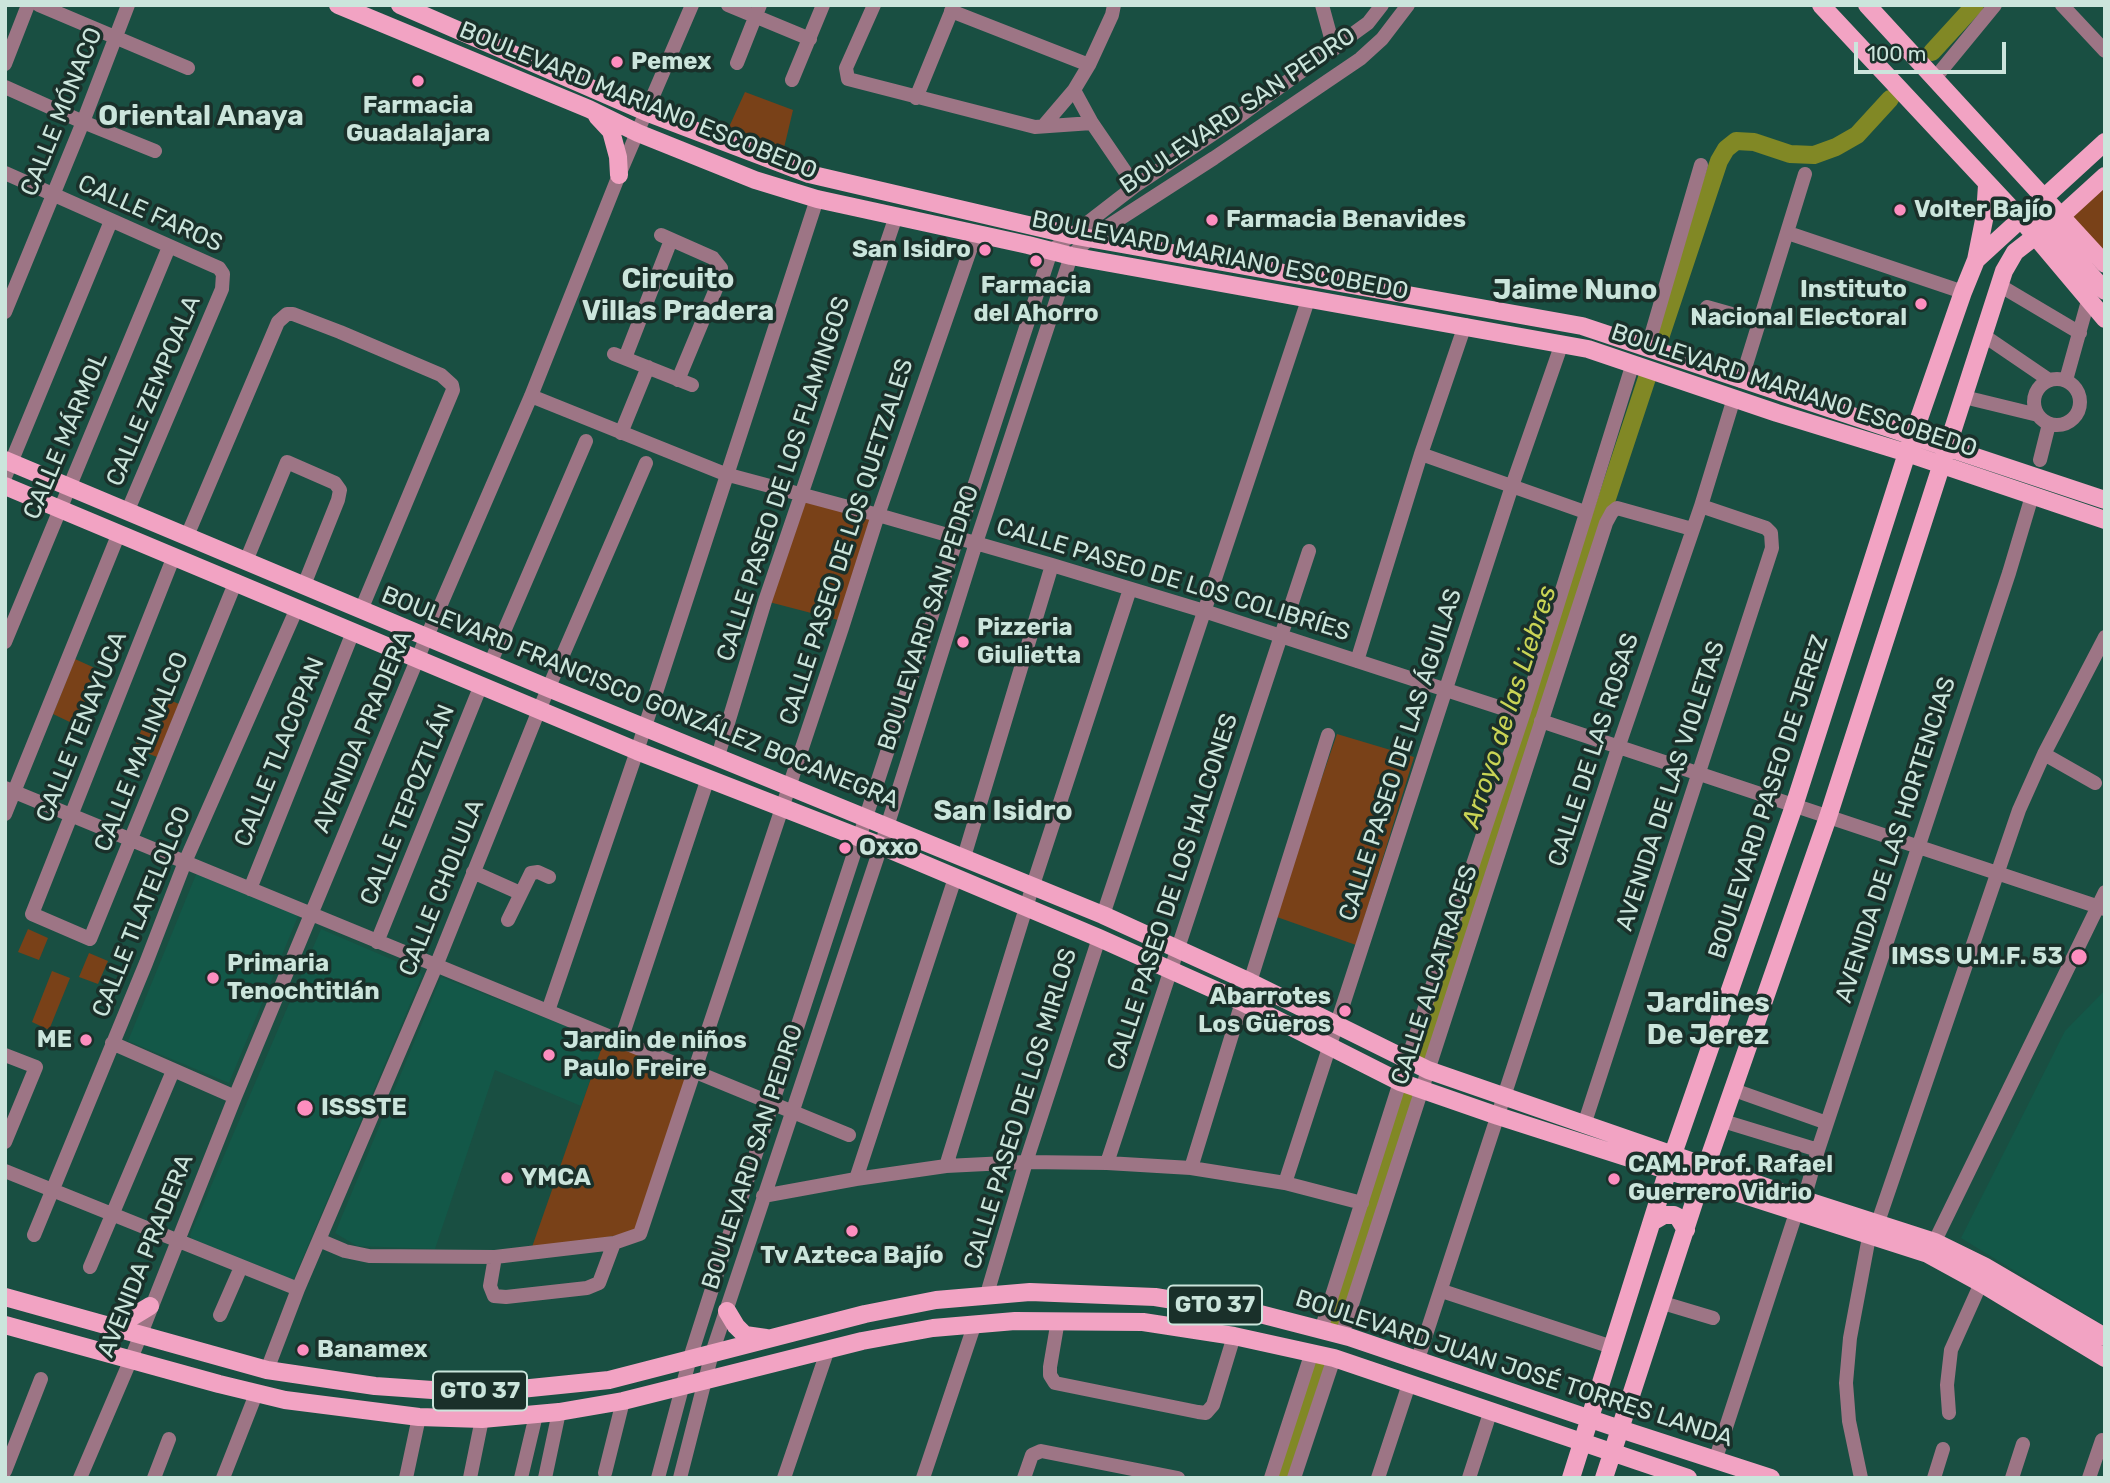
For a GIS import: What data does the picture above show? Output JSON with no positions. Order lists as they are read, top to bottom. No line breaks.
{"streets":{"main road":["BOULEVARD MARIANO ESCOBEDO","BOULEVARD FRANCISCO GONZÁLEZ BOCANEGRA","BOULEVARD PASEO DE JEREZ","GTO 37","BOULEVARD JUAN JOSÉ TORRES LANDA"],"street":["BOULEVARD SAN PEDRO","CALLE MÓNACO","CALLE FAROS","CALLE ZEMPOALA","CALLE MÁRMOL","CALLE PASEO DE LOS FLAMINGOS","CALLE PASEO DE LOS QUETZALES","CALLE PASEO DE LOS COLIBRÍES","CALLE TENAYUCA","AVENIDA PRADERA","CALLE DE LAS ROSAS","CALLE MALINALCO","CALLE TLACOPAN","CALLE PASEO DE LAS ÁGUILAS","AVENIDA DE LAS VIOLETAS","CALLE TEPOZTLÁN","AVENIDA DE LAS HORTENCIAS","CALLE CHOLULA","CALLE PASEO DE LOS HALCONES","CALLE TLATELOLCO","CALLE ALCATRACES","CALLE PASEO DE LOS MIRLOS"]},"crossings":[["BOULEVARD MARIANO ESCOBEDO","BOULEVARD SAN PEDRO"],["BOULEVARD MARIANO ESCOBEDO","CALLE PASEO DE LOS FLAMINGOS"],["BOULEVARD MARIANO ESCOBEDO","CALLE PASEO DE LOS QUETZALES"],["BOULEVARD MARIANO ESCOBEDO","AVENIDA PRADERA"],["BOULEVARD MARIANO ESCOBEDO","CALLE DE LAS ROSAS"],["BOULEVARD MARIANO ESCOBEDO","CALLE PASEO DE LAS ÁGUILAS"],["BOULEVARD MARIANO ESCOBEDO","BOULEVARD PASEO DE JEREZ"],["BOULEVARD MARIANO ESCOBEDO","AVENIDA DE LAS HORTENCIAS"],["BOULEVARD SAN PEDRO","CALLE PASEO DE LOS COLIBRÍES"],["BOULEVARD SAN PEDRO","BOULEVARD FRANCISCO GONZÁLEZ BOCANEGRA"],["BOULEVARD SAN PEDRO","BOULEVARD JUAN JOSÉ TORRES LANDA"],["CALLE MÓNACO","CALLE FAROS"],["CALLE FAROS","CALLE ZEMPOALA"],["CALLE FAROS","CALLE MÁRMOL"],["CALLE ZEMPOALA","BOULEVARD FRANCISCO GONZÁLEZ BOCANEGRA"],["CALLE MÁRMOL","BOULEVARD FRANCISCO GONZÁLEZ BOCANEGRA"],["CALLE PASEO DE LOS FLAMINGOS","CALLE PASEO DE LOS COLIBRÍES"],["CALLE PASEO DE LOS FLAMINGOS","BOULEVARD FRANCISCO GONZÁLEZ BOCANEGRA"],["CALLE PASEO DE LOS QUETZALES","CALLE PASEO DE LOS COLIBRÍES"],["CALLE PASEO DE LOS QUETZALES","BOULEVARD FRANCISCO GONZÁLEZ BOCANEGRA"],["CALLE PASEO DE LOS QUETZALES","CALLE CHOLULA"],["CALLE PASEO DE LOS COLIBRÍES","CALLE PASEO DE LAS ÁGUILAS"],["CALLE PASEO DE LOS COLIBRÍES","CALLE PASEO DE LOS HALCONES"],["BOULEVARD FRANCISCO GONZÁLEZ BOCANEGRA","CALLE TENAYUCA"],["BOULEVARD FRANCISCO GONZÁLEZ BOCANEGRA","AVENIDA PRADERA"],["BOULEVARD FRANCISCO GONZÁLEZ BOCANEGRA","CALLE DE LAS ROSAS"],["BOULEVARD FRANCISCO GONZÁLEZ BOCANEGRA","CALLE MALINALCO"],["BOULEVARD FRANCISCO GONZÁLEZ BOCANEGRA","CALLE TLACOPAN"],["BOULEVARD FRANCISCO GONZÁLEZ BOCANEGRA","CALLE PASEO DE LAS ÁGUILAS"],["BOULEVARD FRANCISCO GONZÁLEZ BOCANEGRA","AVENIDA DE LAS VIOLETAS"],["BOULEVARD FRANCISCO GONZÁLEZ BOCANEGRA","BOULEVARD PASEO DE JEREZ"],["BOULEVARD FRANCISCO GONZÁLEZ BOCANEGRA","CALLE TEPOZTLÁN"],["BOULEVARD FRANCISCO GONZÁLEZ BOCANEGRA","AVENIDA DE LAS HORTENCIAS"],["BOULEVARD FRANCISCO GONZÁLEZ BOCANEGRA","CALLE CHOLULA"],["BOULEVARD FRANCISCO GONZÁLEZ BOCANEGRA","CALLE PASEO DE LOS HALCONES"],["BOULEVARD FRANCISCO GONZÁLEZ BOCANEGRA","CALLE TLATELOLCO"],["BOULEVARD FRANCISCO GONZÁLEZ BOCANEGRA","CALLE ALCATRACES"],["BOULEVARD FRANCISCO GONZÁLEZ BOCANEGRA","CALLE PASEO DE LOS MIRLOS"],["CALLE TENAYUCA","CALLE MALINALCO"],["AVENIDA PRADERA","BOULEVARD JUAN JOSÉ TORRES LANDA"],["CALLE DE LAS ROSAS","AVENIDA DE LAS VIOLETAS"],["CALLE DE LAS ROSAS","CALLE ALCATRACES"],["CALLE DE LAS ROSAS","BOULEVARD JUAN JOSÉ TORRES LANDA"],["BOULEVARD PASEO DE JEREZ","BOULEVARD JUAN JOSÉ TORRES LANDA"],["AVENIDA DE LAS HORTENCIAS","BOULEVARD JUAN JOSÉ TORRES LANDA"],["CALLE CHOLULA","BOULEVARD JUAN JOSÉ TORRES LANDA"],["CALLE ALCATRACES","BOULEVARD JUAN JOSÉ TORRES LANDA"],["CALLE PASEO DE LOS MIRLOS","BOULEVARD JUAN JOSÉ TORRES LANDA"]],"districts":["Oriental Anaya","Circuito Villas Pradera","Jaime Nuno","San Isidro","Jardines De Jerez"],"water":["Arroyo de las Liebres"],"places":["Pemex","Farmacia Guadalajara","Volter Bajío","Farmacia Benavides","San Isidro","Farmacia del Ahorro","Instituto Nacional Electoral","Pizzeria Giulietta","Oxxo","IMSS U.M.F. 53","Primaria Tenochtitlán","Abarrotes Los Güeros","ME","Jardin de niños Paulo Freire","ISSSTE","YMCA","CAM. Prof. Rafael Guerrero Vidrio","Tv Azteca Bajío","Banamex"],"scale_bar":"100 m"}
